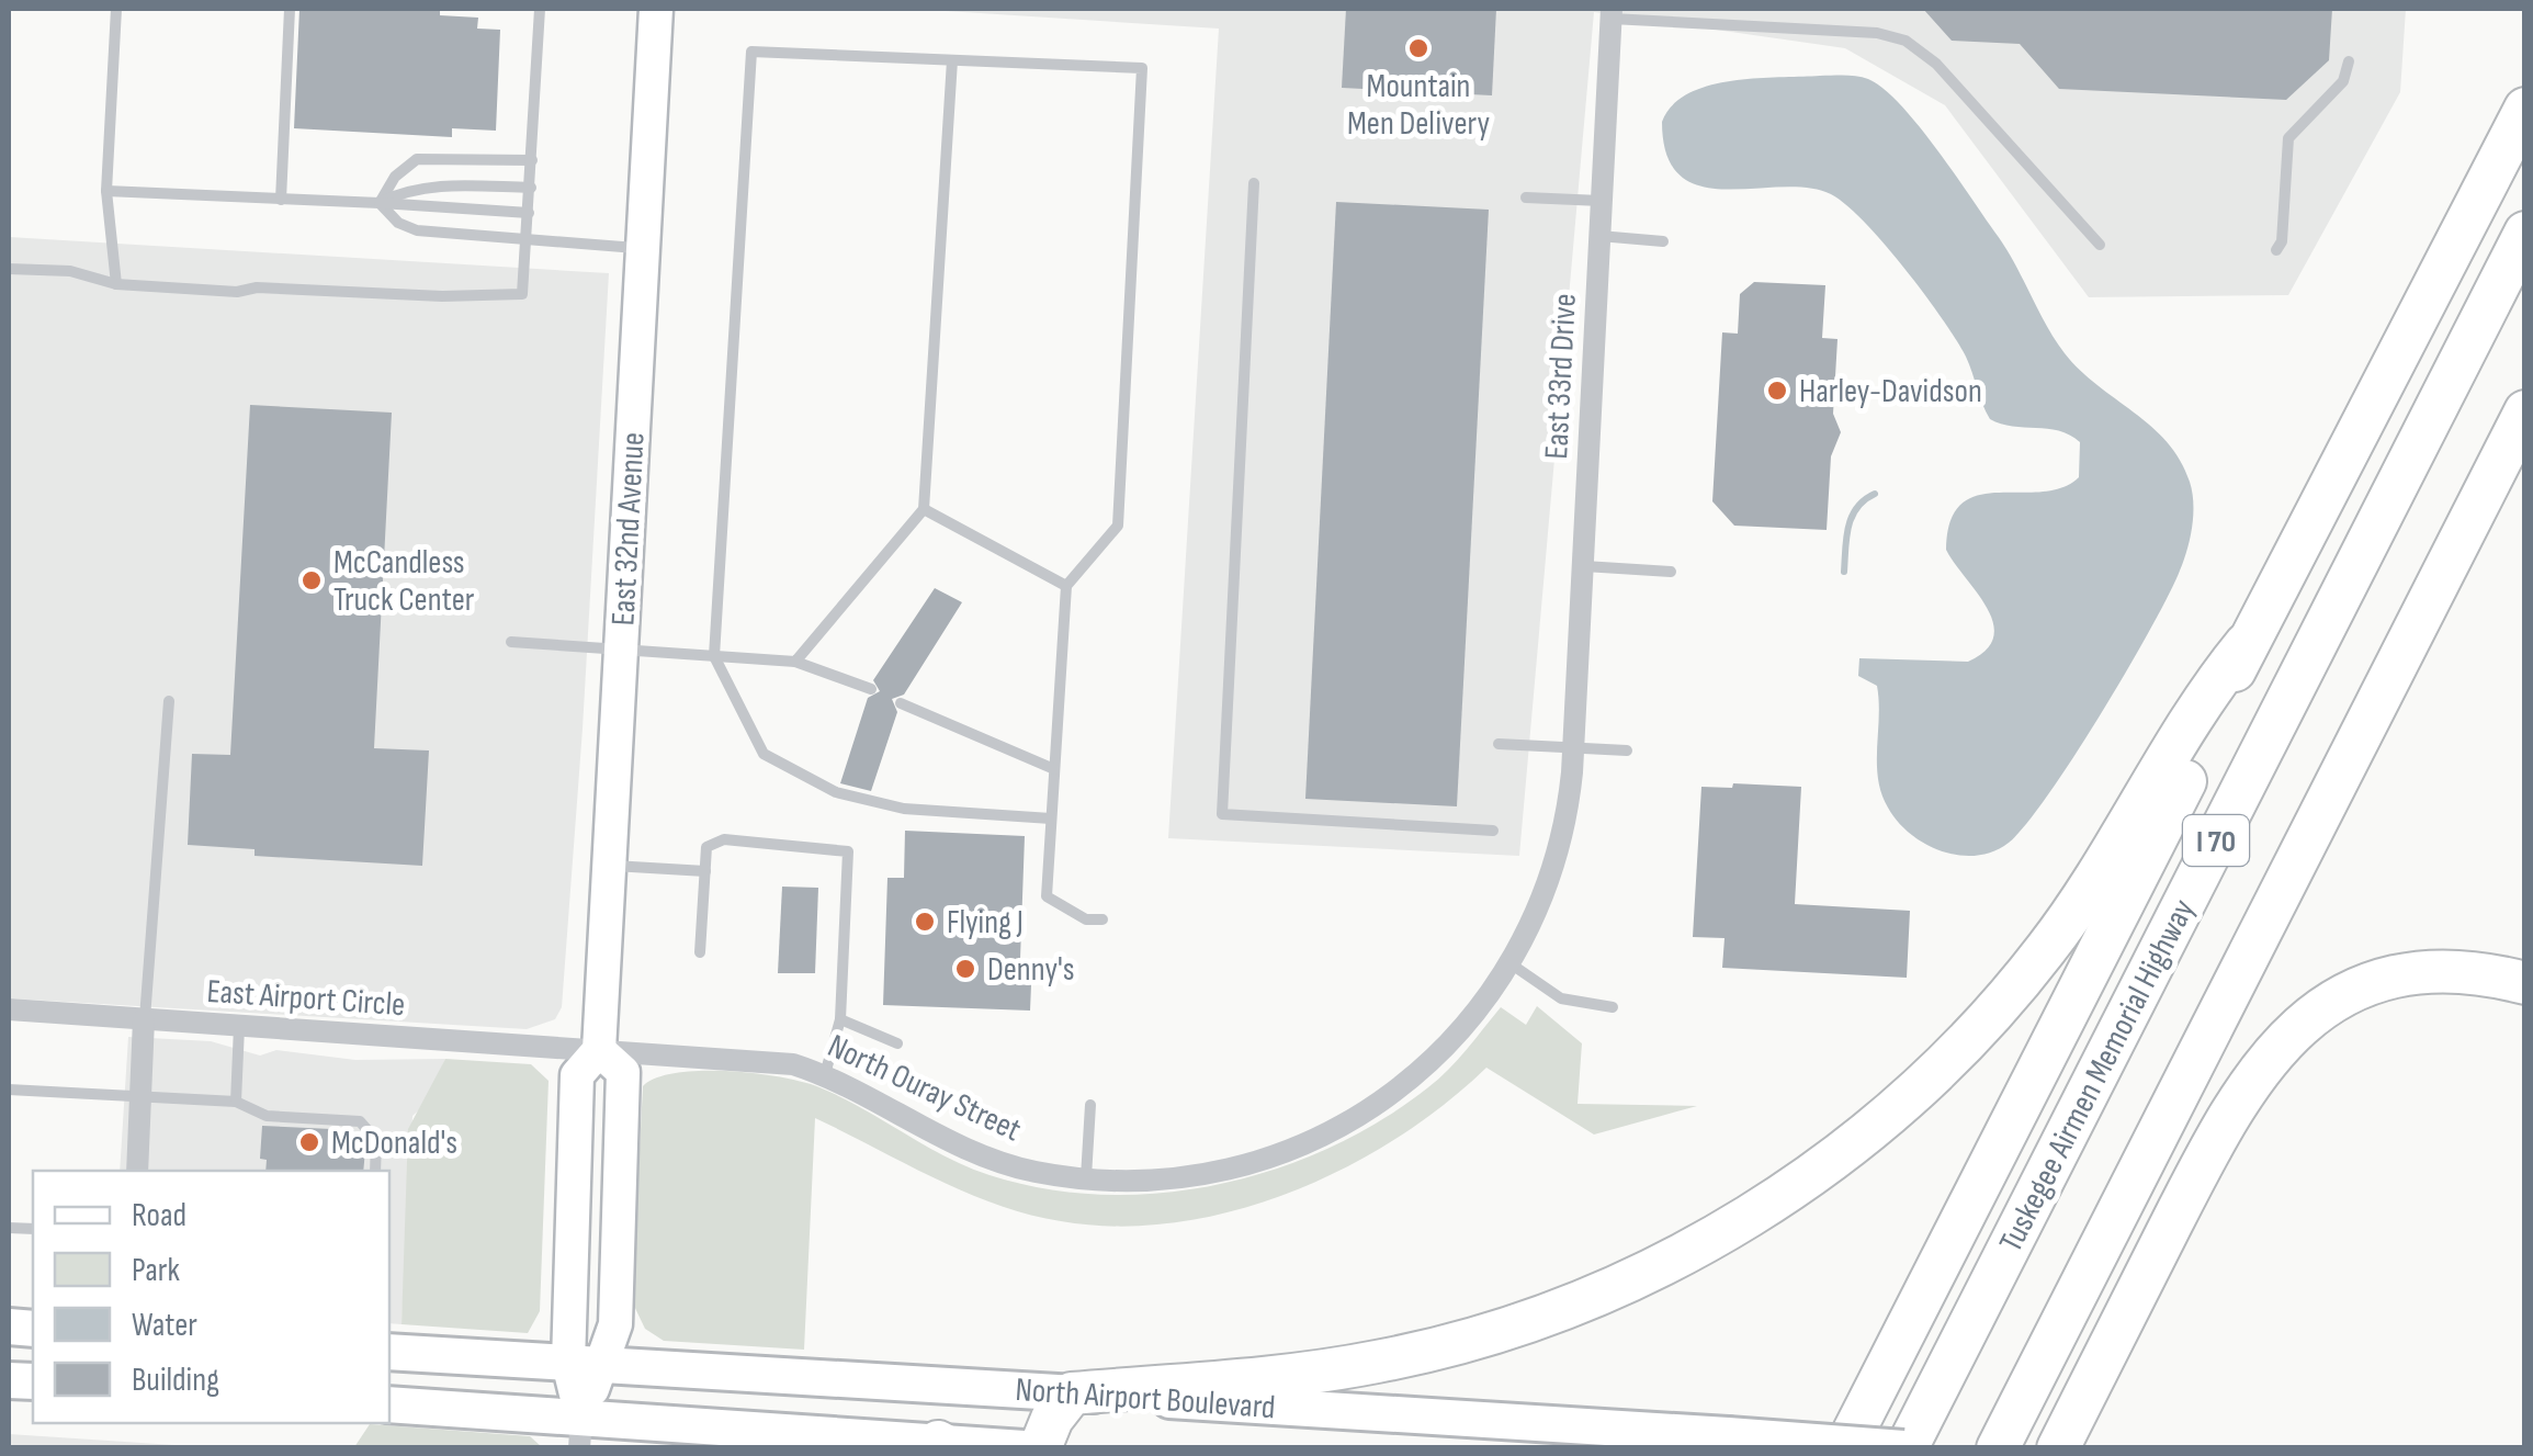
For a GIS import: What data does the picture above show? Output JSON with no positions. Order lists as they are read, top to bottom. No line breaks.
{"streets":{"highway":["I 70","Tuskegee Airmen Memorial Highway"],"main road":["North Airport Boulevard"],"street":["East 33rd Drive","East 32nd Avenue","East Airport Circle","North Ouray Street"]},"crossings":[["East 33rd Drive","North Ouray Street"],["East 32nd Avenue","East Airport Circle"],["East 32nd Avenue","North Ouray Street"],["East 32nd Avenue","North Airport Boulevard"],["East Airport Circle","North Ouray Street"],["Tuskegee Airmen Memorial Highway","North Airport Boulevard"]],"places":["Mountain Men Delivery","Harley-Davidson","McCandless Truck Center","Flying J","Denny's","McDonald's"],"legend":["Road","Park","Water","Building"]}
